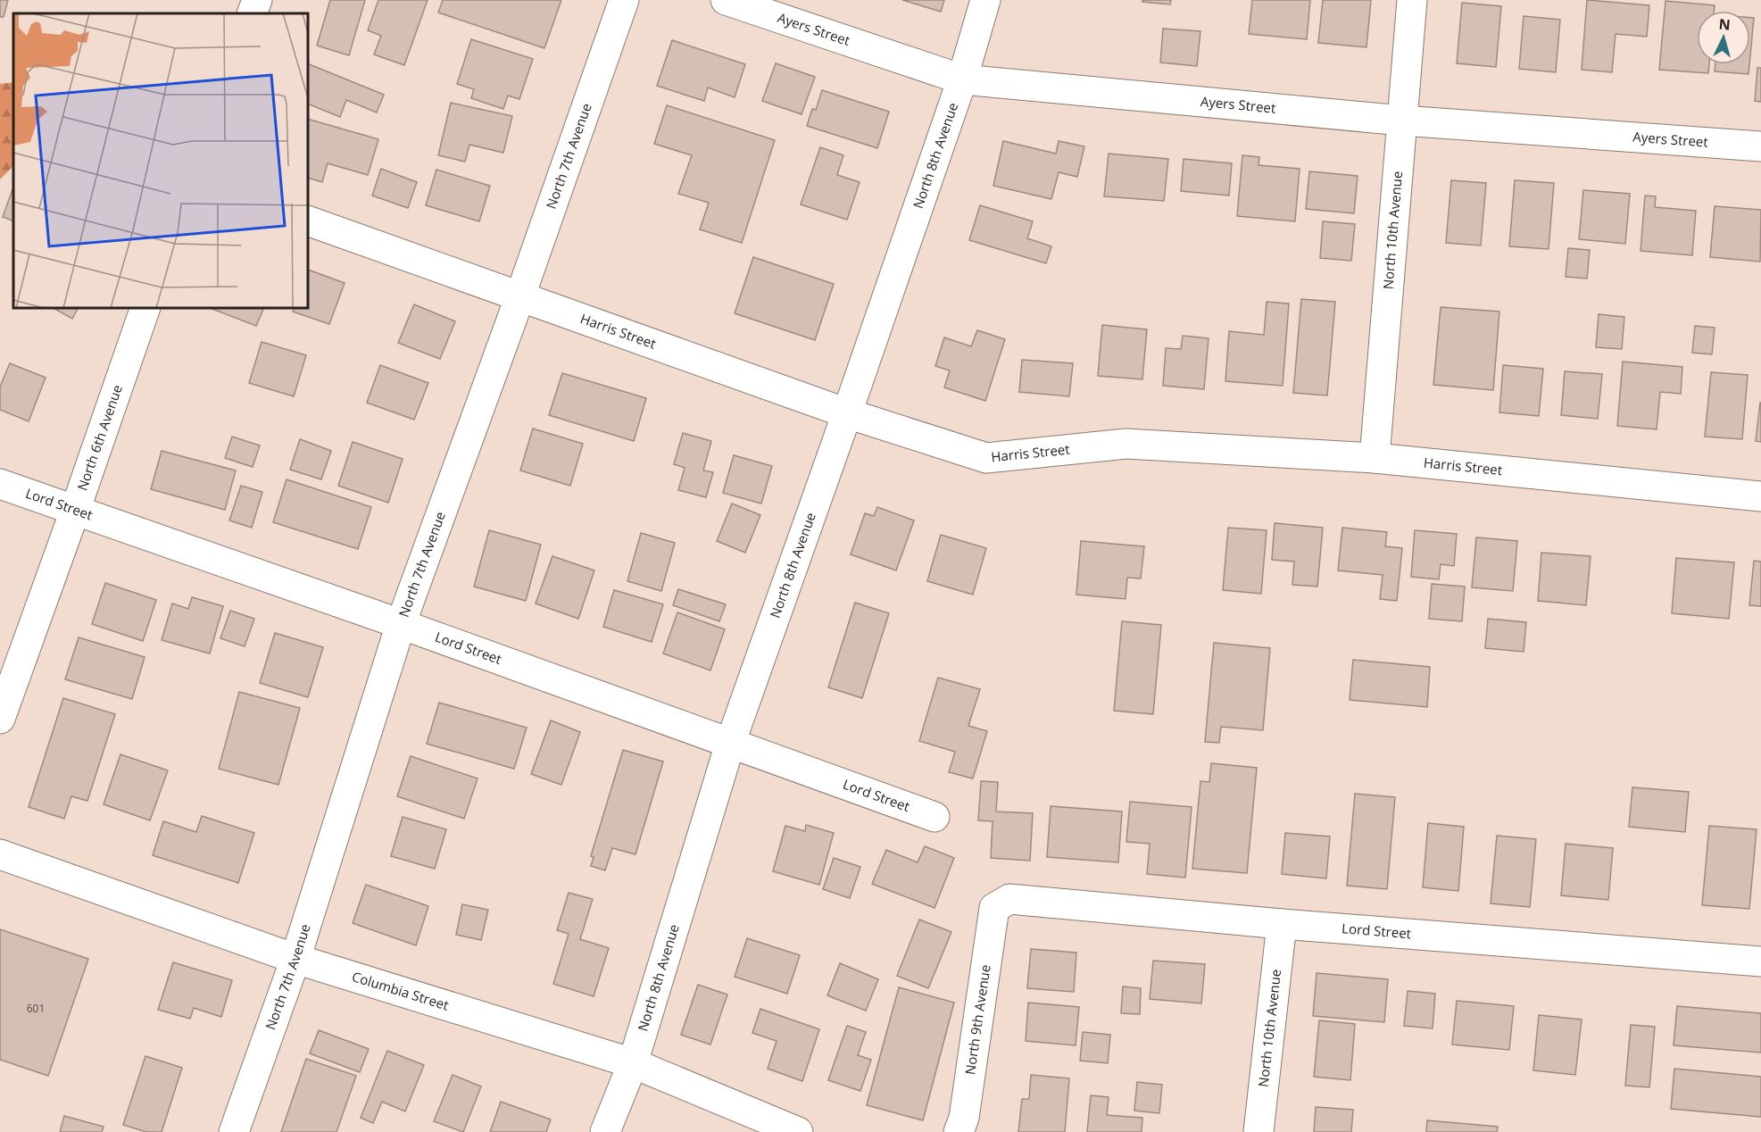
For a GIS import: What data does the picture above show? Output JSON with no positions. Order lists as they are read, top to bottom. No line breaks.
{"streets":{"street":["Ayers Street","North 7th Avenue","North 8th Avenue","North 10th Avenue","Harris Street","North 6th Avenue","Lord Street","Columbia Street","North 9th Avenue"]},"crossings":[["Ayers Street","North 8th Avenue"],["Ayers Street","North 10th Avenue"],["North 7th Avenue","Harris Street"],["North 7th Avenue","Lord Street"],["North 7th Avenue","Columbia Street"],["North 8th Avenue","Harris Street"],["North 8th Avenue","Lord Street"],["North 8th Avenue","Columbia Street"],["North 10th Avenue","Harris Street"],["North 10th Avenue","Lord Street"],["North 6th Avenue","Lord Street"],["Lord Street","North 9th Avenue"]],"house_numbers":["601"],"north":"top"}
